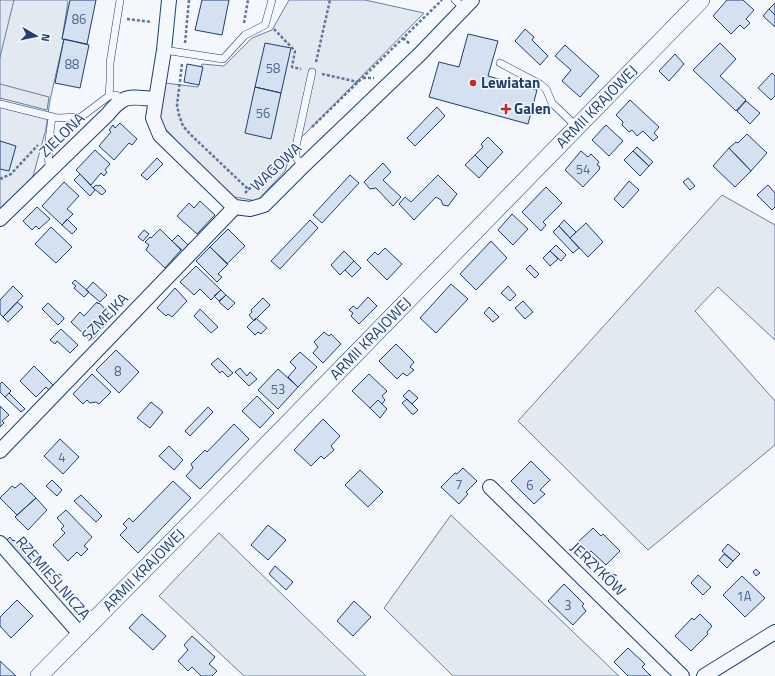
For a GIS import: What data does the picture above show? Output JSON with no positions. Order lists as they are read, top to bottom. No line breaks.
{"streets":{"street":["ARMII KRAJOWEJ","ZIELONA","WAGOWA","SZMEJKA","JERZYKÓW","RZEMIEŚLNICZA"]},"crossings":[["ARMII KRAJOWEJ","RZEMIEŚLNICZA"],["WAGOWA","SZMEJKA"]],"places":{"other":["Lewiatan"],"health":["Galen"]},"house_numbers":["86","88","58","56","54","8","53","4","7","6","1A","3"],"north":"right"}
